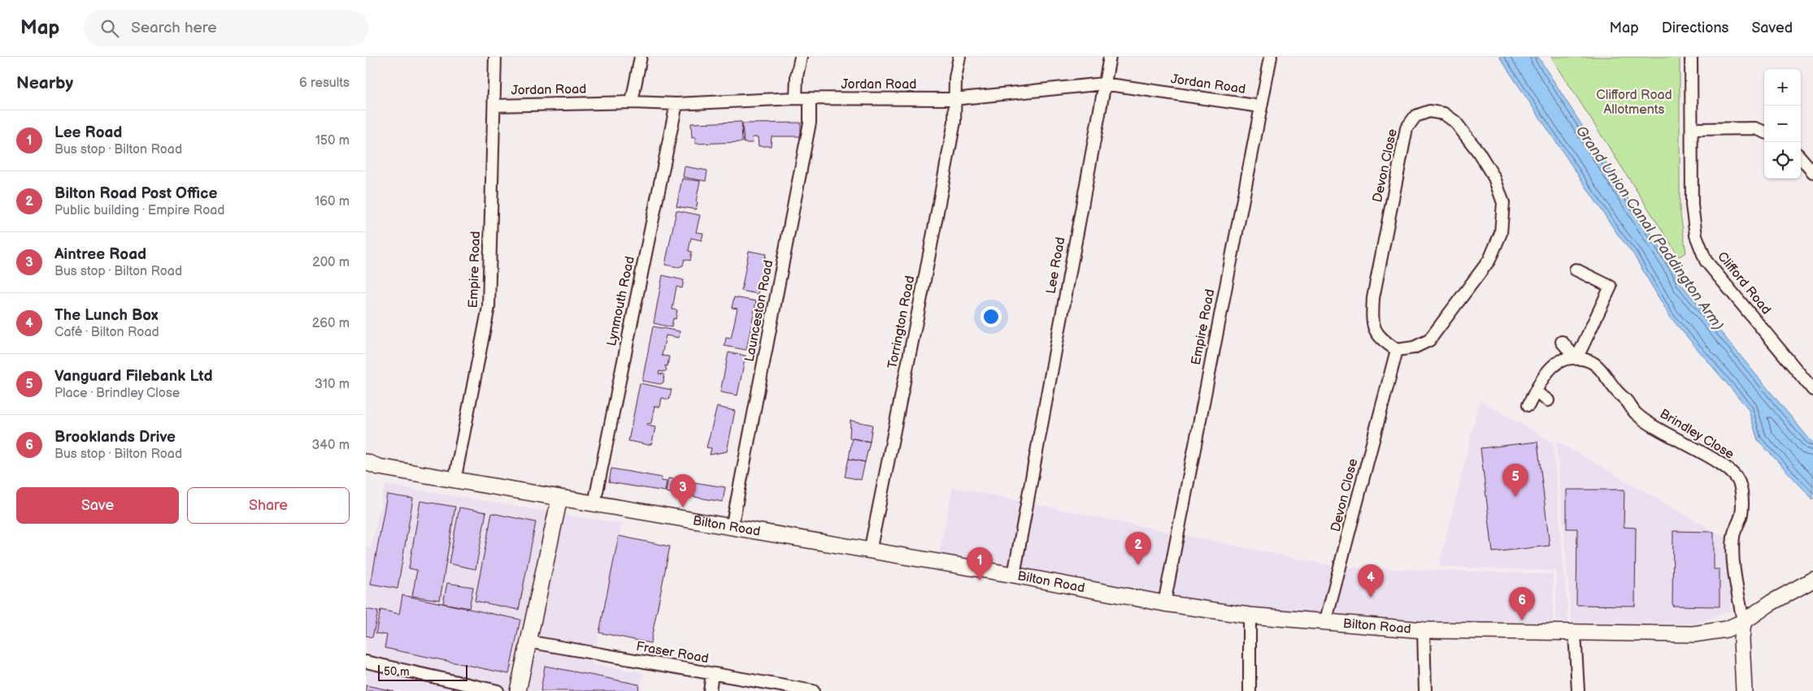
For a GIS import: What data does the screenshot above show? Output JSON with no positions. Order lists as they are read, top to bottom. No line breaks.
{"streets":{"street":["Jordan Road","Devon Close","Lee Road","Empire Road","Clifford Road","Lynmouth Road","Launceston Road","Torrington Road","Brindley Close","Bilton Road","Fraser Road"]},"crossings":[["Jordan Road","Lee Road"],["Jordan Road","Empire Road"],["Jordan Road","Lynmouth Road"],["Jordan Road","Launceston Road"],["Jordan Road","Torrington Road"],["Devon Close","Bilton Road"],["Lee Road","Bilton Road"],["Empire Road","Bilton Road"],["Lynmouth Road","Bilton Road"],["Launceston Road","Bilton Road"],["Torrington Road","Bilton Road"],["Brindley Close","Bilton Road"]],"water":["Grand Union Canal (Paddington Arm)"],"parks":["Clifford Road Allotments"],"scale_bar":"50 m","page":{"header":"Map","search":"Search here","nav":["Map","Directions","Saved"],"heading":["Nearby","6 results"],"map_buttons":["+","−"],"list":[{"mark":"1","name":"Lee Road","note":"Bus stop · Bilton Road","value":"150 m"},{"mark":"2","name":"Bilton Road Post Office","note":"Public building · Empire Road","value":"160 m"},{"mark":"3","name":"Aintree Road","note":"Bus stop · Bilton Road","value":"200 m"},{"mark":"4","name":"The Lunch Box","note":"Café · Bilton Road","value":"260 m"},{"mark":"5","name":"Vanguard Filebank Ltd","note":"Place · Brindley Close","value":"310 m"},{"mark":"6","name":"Brooklands Drive","note":"Bus stop · Bilton Road","value":"340 m"}],"pins":["5","3","2","1","4","6"],"buttons":["Save","Share"],"scale":"50 m"}}
